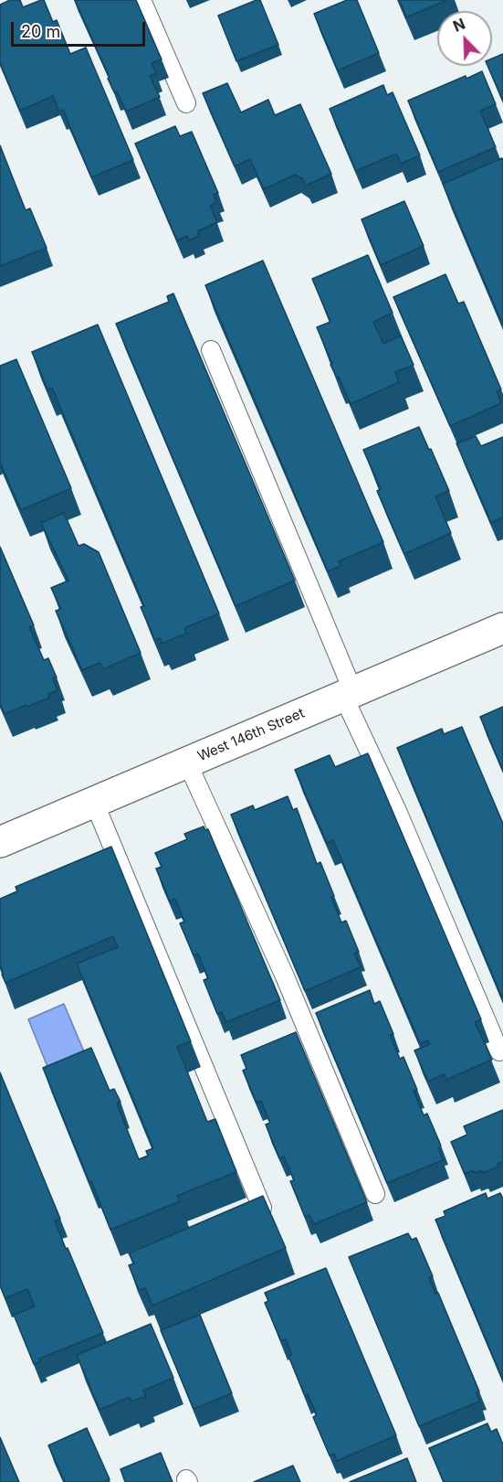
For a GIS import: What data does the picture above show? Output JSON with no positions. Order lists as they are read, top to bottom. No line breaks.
{"streets":{"street":["West 146th Street"]},"scale_bar":"20 m","north":"top left"}
